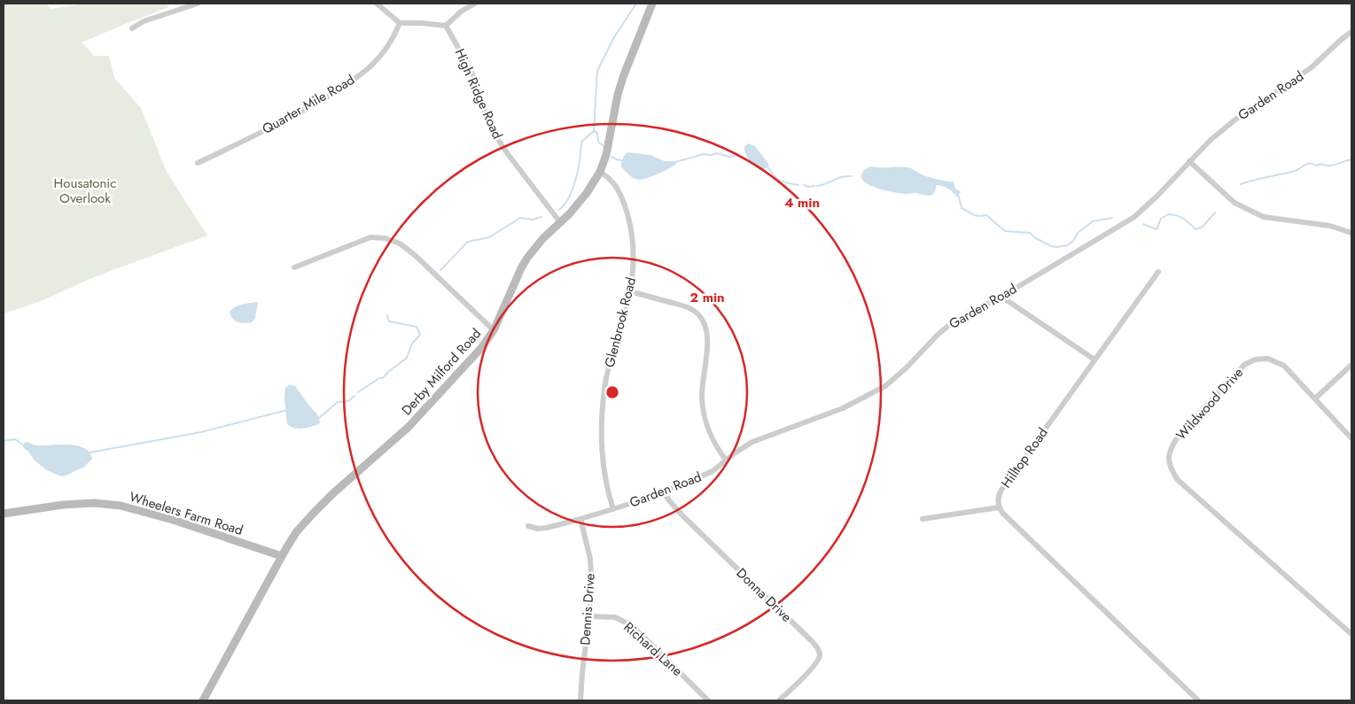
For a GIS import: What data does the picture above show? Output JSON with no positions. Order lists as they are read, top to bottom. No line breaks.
{"streets":{"main road":["Derby Milford Road","Wheelers Farm Road"],"street":["High Ridge Road","Garden Road","Quarter Mile Road","Glenbrook Road","Wildwood Drive","Hilltop Road","Donna Drive","Dennis Drive","Richard Lane"]},"crossings":[["High Ridge Road","Derby Milford Road"],["Garden Road","Glenbrook Road"],["Garden Road","Donna Drive"],["Garden Road","Dennis Drive"],["Glenbrook Road","Derby Milford Road"],["Derby Milford Road","Wheelers Farm Road"],["Dennis Drive","Richard Lane"]],"parks":["Housatonic Overlook"],"rings":["4 min","2 min"]}
